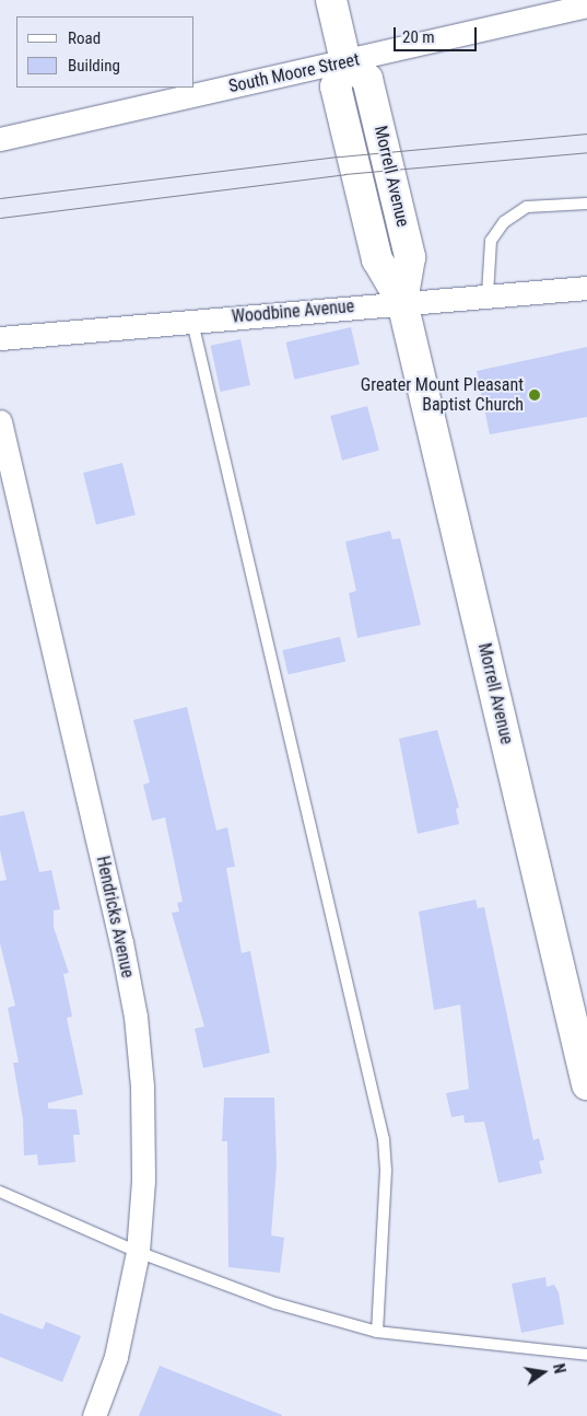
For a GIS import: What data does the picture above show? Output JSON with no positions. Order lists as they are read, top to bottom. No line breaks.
{"streets":{"street":["South Moore Street","Morrell Avenue","Woodbine Avenue","Hendricks Avenue"]},"crossings":[["South Moore Street","Morrell Avenue"],["Morrell Avenue","Woodbine Avenue"]],"places":["Greater Mount Pleasant Baptist Church"],"legend":["Road","Building"],"scale_bar":"20 m","north":"right"}
